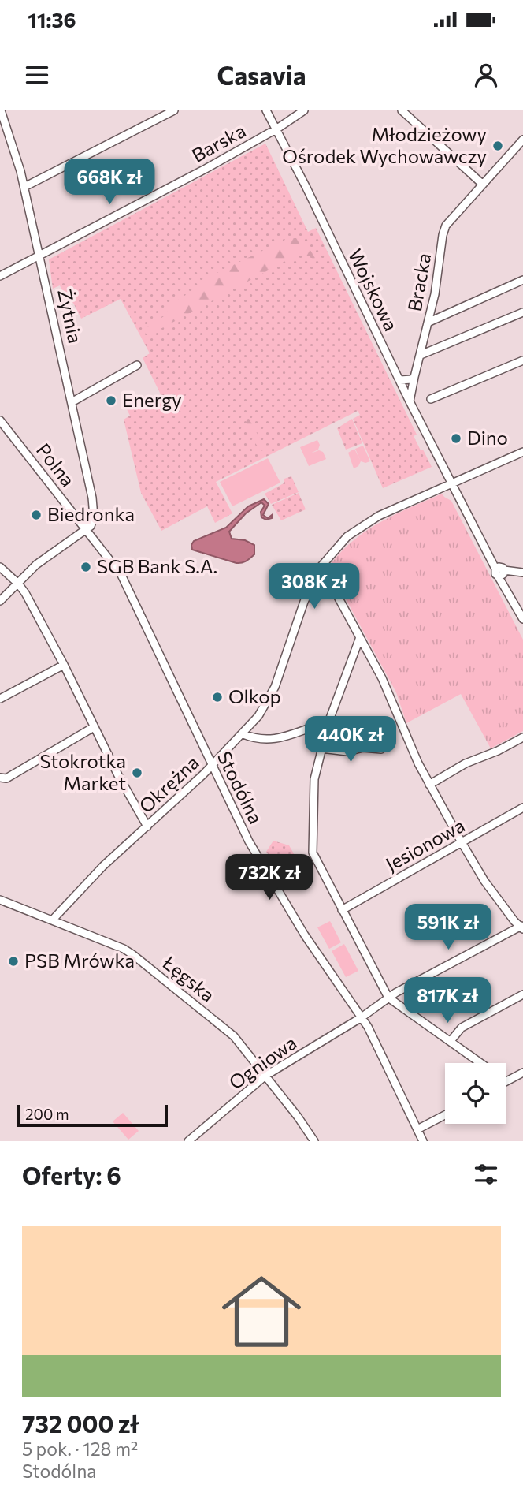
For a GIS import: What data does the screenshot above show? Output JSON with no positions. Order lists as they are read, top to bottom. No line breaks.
{"streets":{"street":["Barska","Bracka","Wojskowa","Żytnia","Polna","Okrężna","Stodólna","Jesionowa","Łęgska","Ogniowa"]},"crossings":[["Barska","Wojskowa"],["Barska","Żytnia"],["Bracka","Wojskowa"],["Wojskowa","Okrężna"],["Żytnia","Polna"],["Żytnia","Stodólna"],["Polna","Stodólna"],["Okrężna","Stodólna"],["Okrężna","Łęgska"],["Stodólna","Ogniowa"],["Łęgska","Ogniowa"]],"places":["Młodzieżowy Ośrodek Wychowawczy","Energy","Dino","Biedronka","SGB Bank S.A.","Olkop","Stokrotka Market","PSB Mrówka"],"scale_bar":"200 m","page":{"status":"11:36","header":"Casavia","price":["668K zł","308K zł","440K zł","732K zł","591K zł","817K zł"],"scale":"200 m","heading":"Oferty: 6","list":[{"name":"732 000 zł","note":"5 pok. · 128 m² · Stodólna"}]}}
